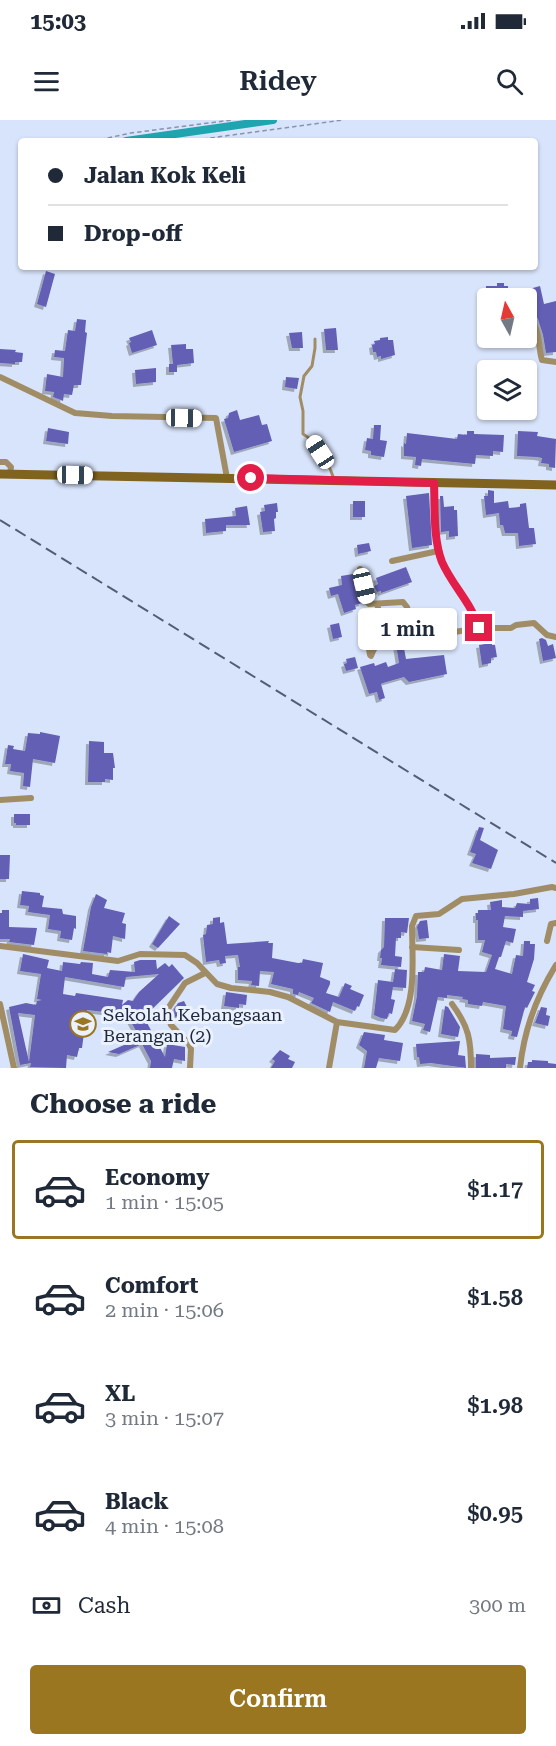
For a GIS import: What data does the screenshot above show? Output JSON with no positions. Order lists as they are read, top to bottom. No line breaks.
{"places":{"school or university":["Sekolah Kebangsaan Berangan (2)"]},"north":"top","page":{"status":"15:03","header":"Ridey","banner":["Jalan Kok Keli","Drop-off"],"bubble":"1 min","heading":"Choose a ride","list":[{"name":"Economy","note":"1 min · 15:05","value":"$1.17"},{"name":"Comfort","note":"2 min · 15:06","value":"$1.58"},{"name":"XL","note":"3 min · 15:07","value":"$1.98"},{"name":"Black","note":"4 min · 15:08","value":"$0.95"}],"pay":["Cash","300 m"],"buttons":"Confirm"}}
